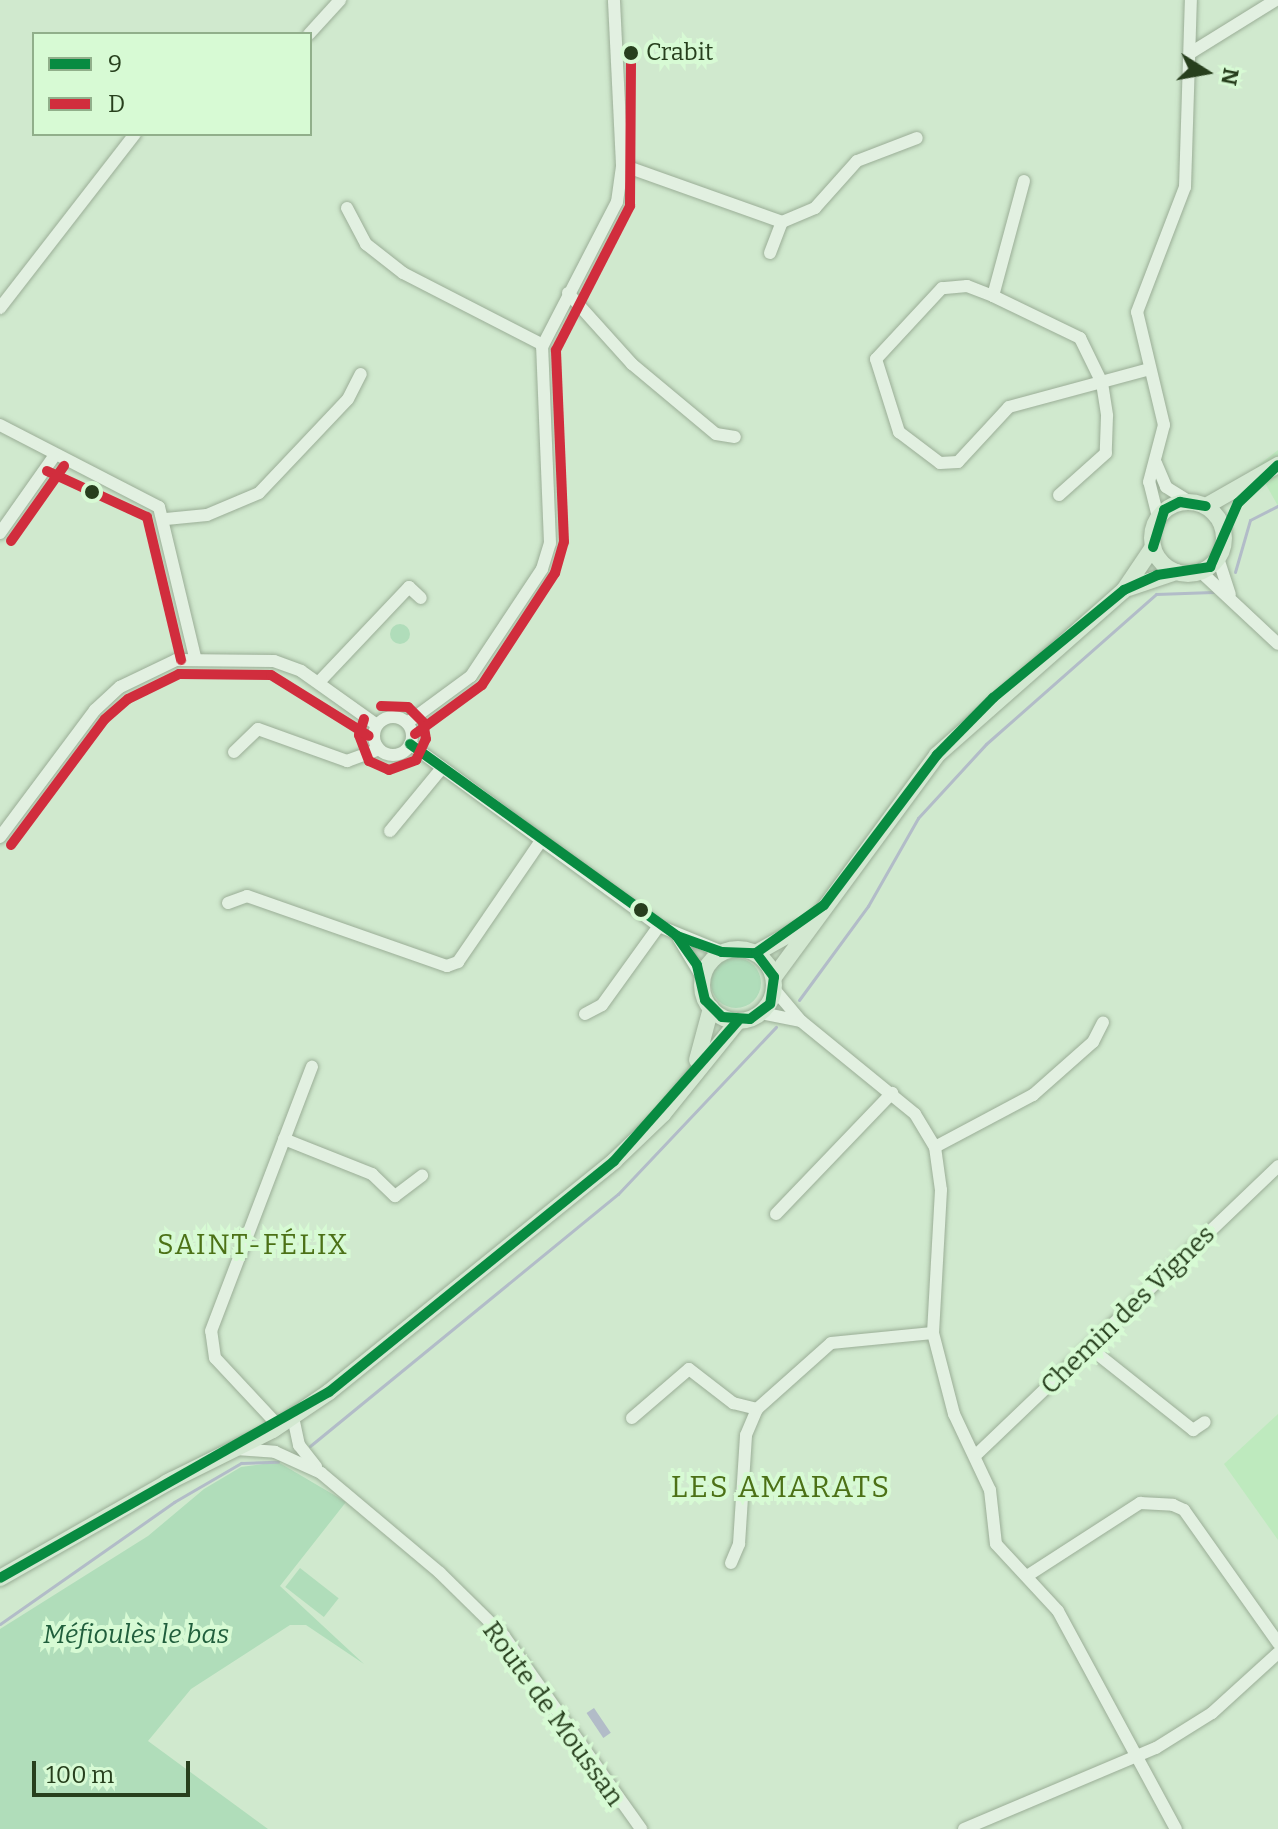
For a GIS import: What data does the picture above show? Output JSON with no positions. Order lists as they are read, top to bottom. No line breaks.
{"streets":{"street":["Chemin des Vignes","Route de Moussan"]},"districts":["SAINT-FÉLIX","LES AMARATS"],"parks":["Méfioulès le bas"],"places":["Crabit"],"lines":["transit line D","transit line 9"],"legend":["9","D"],"scale_bar":"100 m","north":"right"}
